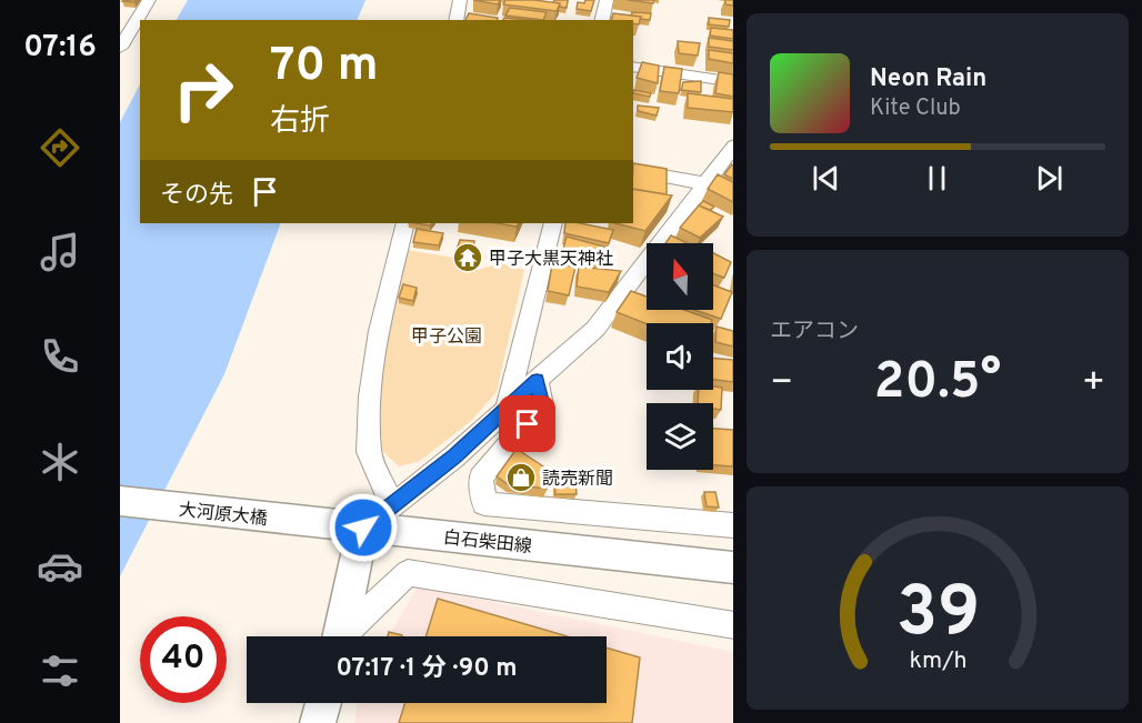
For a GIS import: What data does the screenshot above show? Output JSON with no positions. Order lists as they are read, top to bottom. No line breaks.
{"streets":{"main road":["大河原大橋","白石柴田線"]},"crossings":[["大河原大橋","白石柴田線"]],"parks":["甲子公園"],"places":{"temple":["甲子大黒天神社"],"shop":["読売新聞"]},"north":"top","page":{"tabs":"07:16","turn":["70 m","右折"],"song":["Neon Rain","Kite Club"],"then":"その先","tile":"エアコン","heat":["−","20.5°","+"],"limit":"40","trip":"07:17 · 1 分 · 90 m","gauge":["39","km/h"]}}
